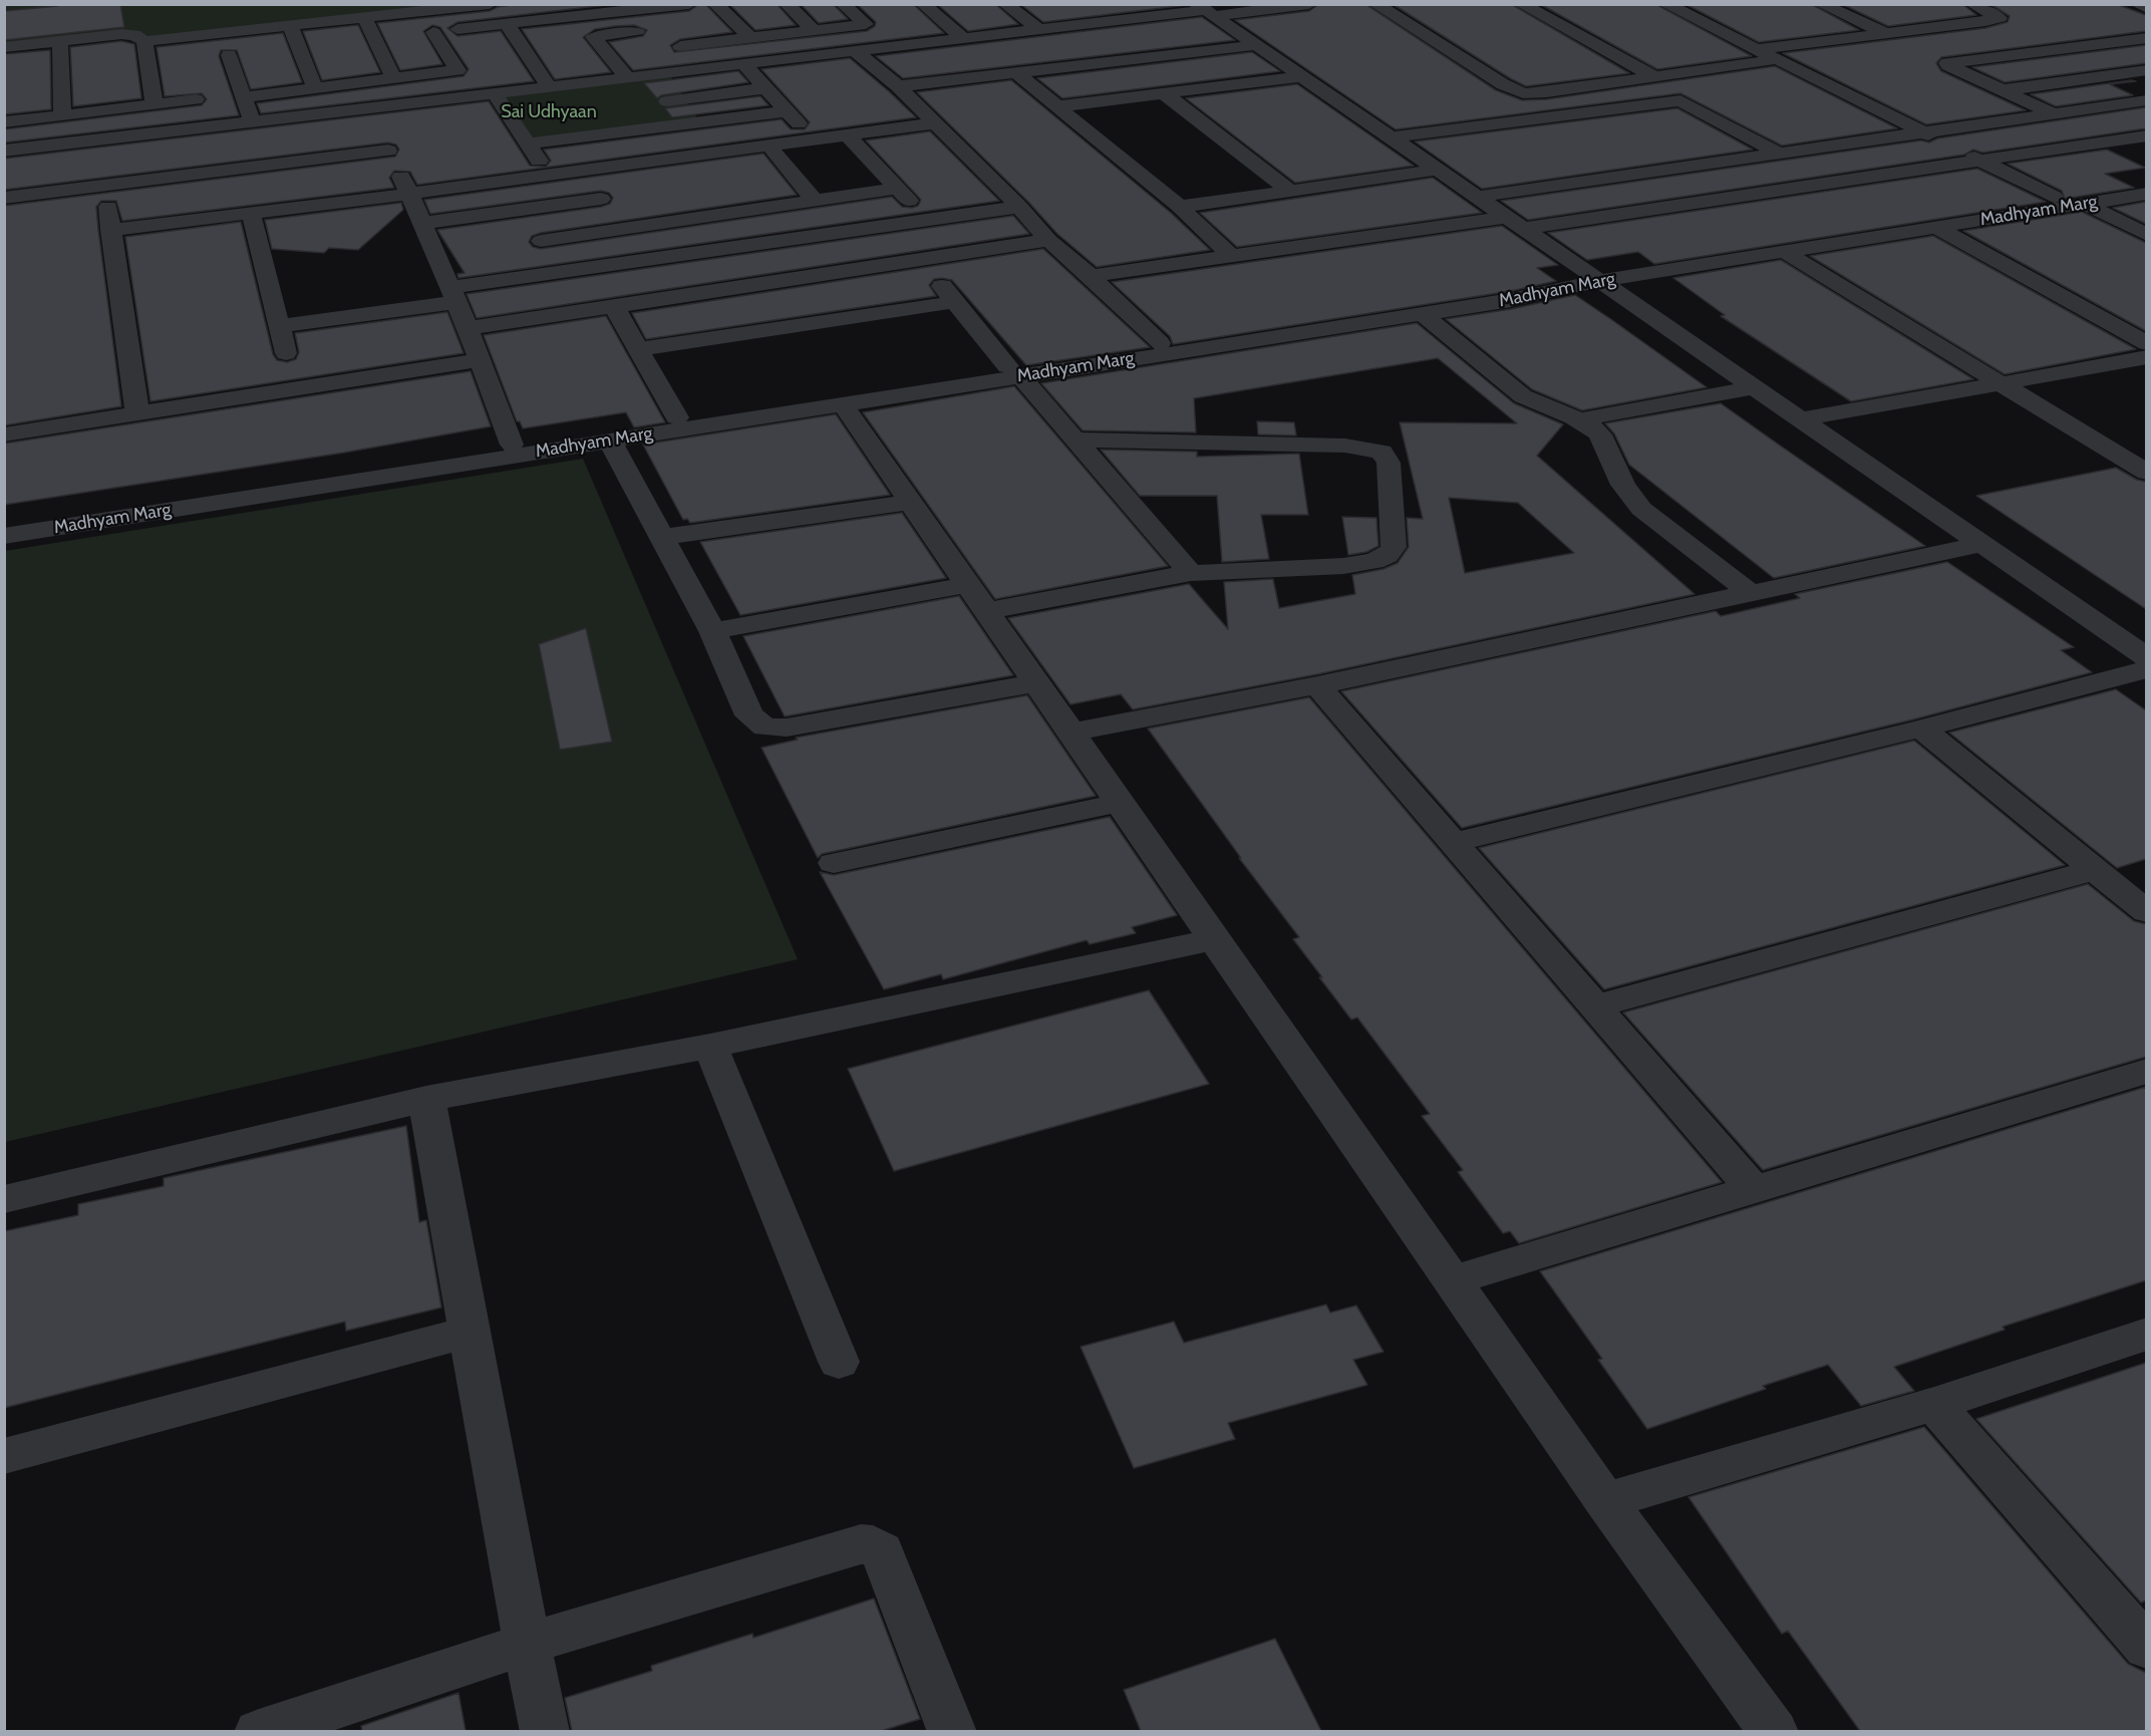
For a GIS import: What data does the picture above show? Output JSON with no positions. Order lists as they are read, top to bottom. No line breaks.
{"streets":{"street":["Madhyam Marg"]},"parks":["Sai Udhyaan"]}
